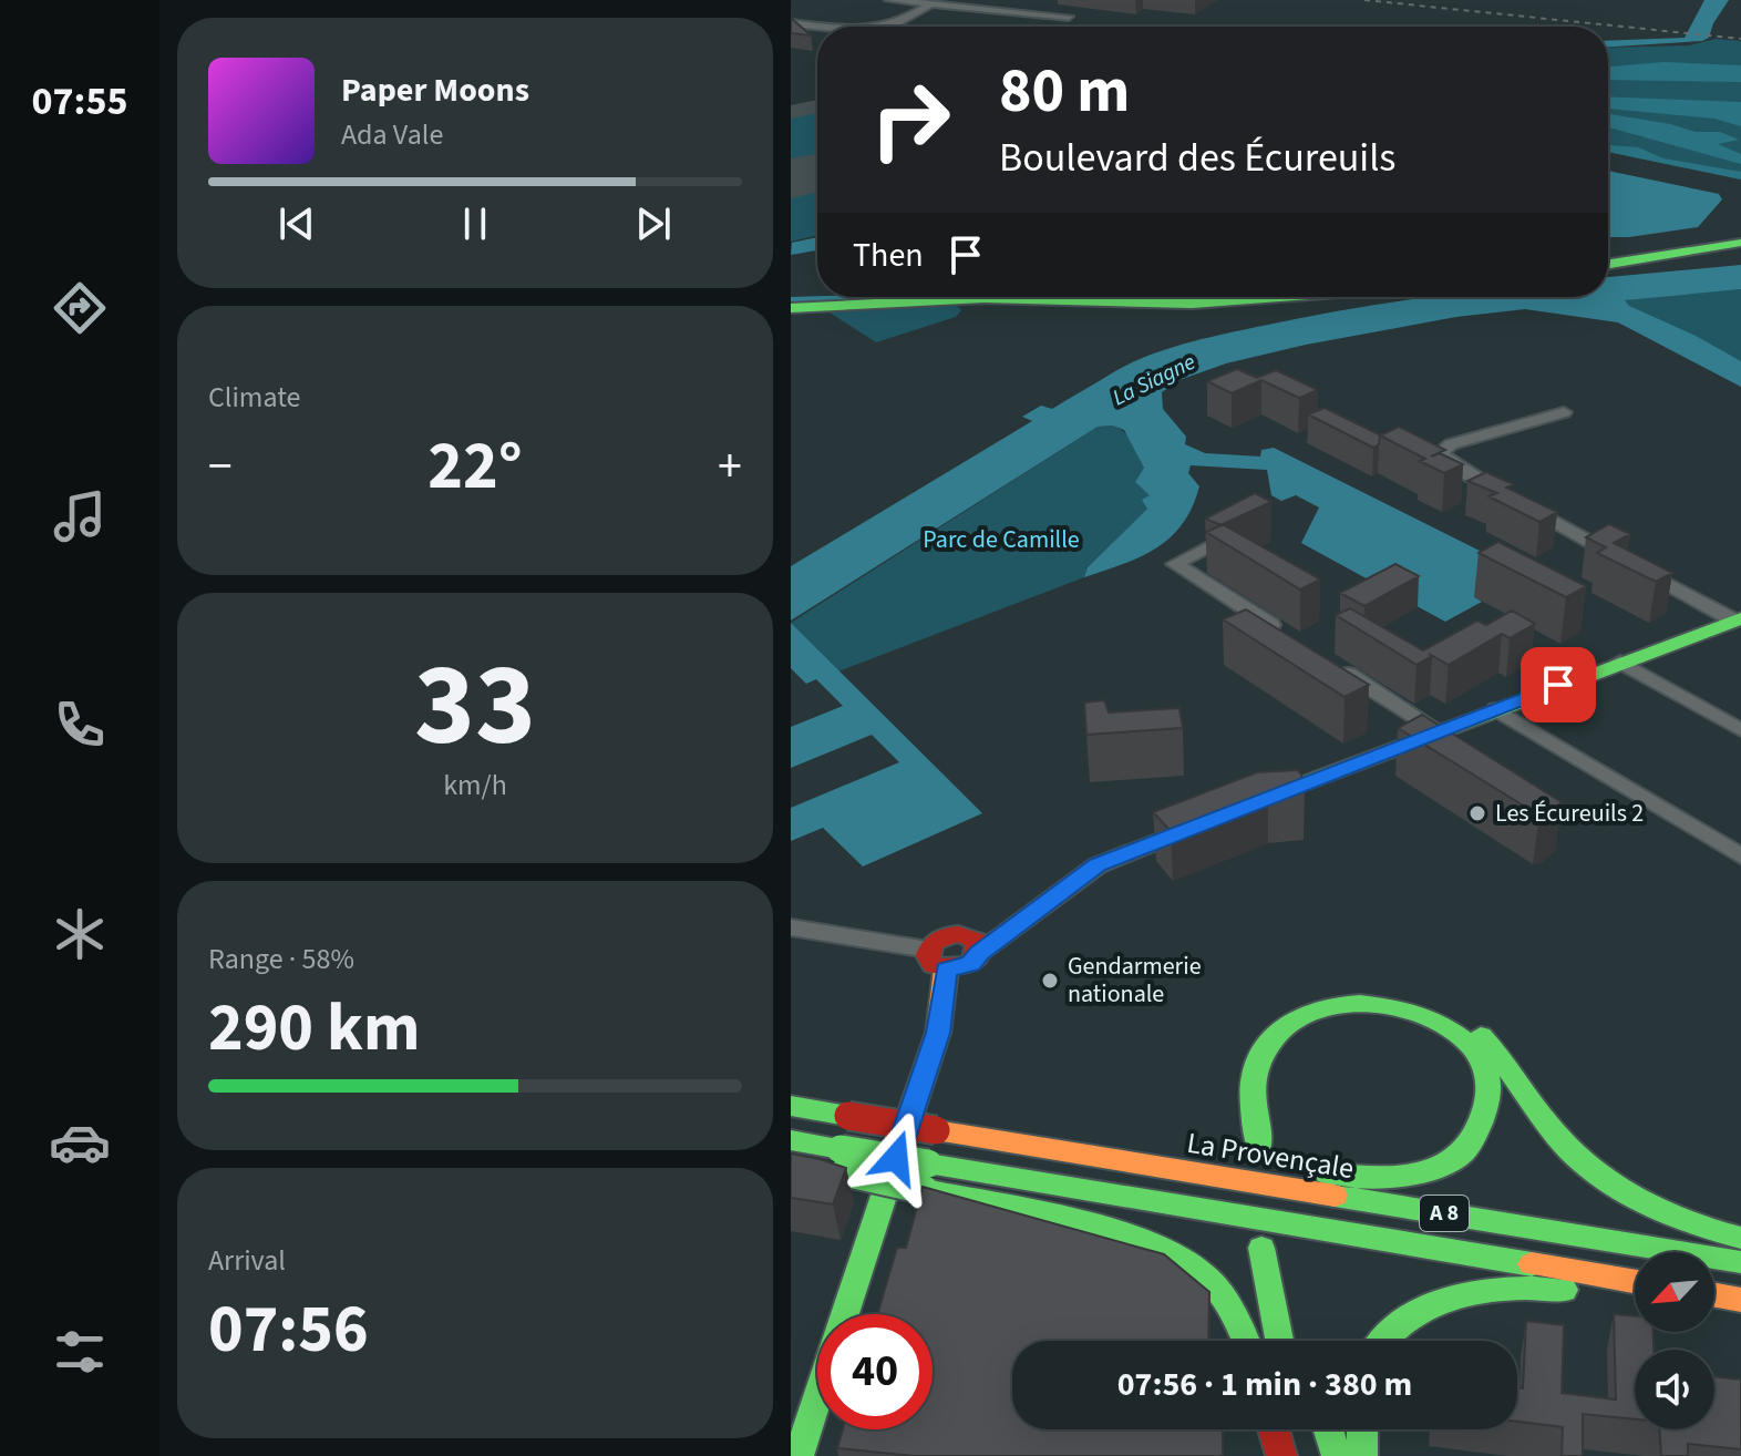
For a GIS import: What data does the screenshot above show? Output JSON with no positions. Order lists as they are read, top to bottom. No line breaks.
{"streets":{"main road":["La Provençale","A 8"]},"water":["La Siagne"],"parks":["Parc de Camille"],"places":["Les Écureuils 2","Gendarmerie nationale"],"north":"bottom left","page":{"tabs":"07:55","turn":["80 m","Boulevard des Écureuils"],"song":["Paper Moons","Ada Vale"],"then":"Then","tile":["Climate",["33","km/h"],["Range · 58%","290 km"],["Arrival","07:56"]],"heat":["−","22°","+"],"limit":"40","trip":"07:56 · 1 min · 380 m"}}
